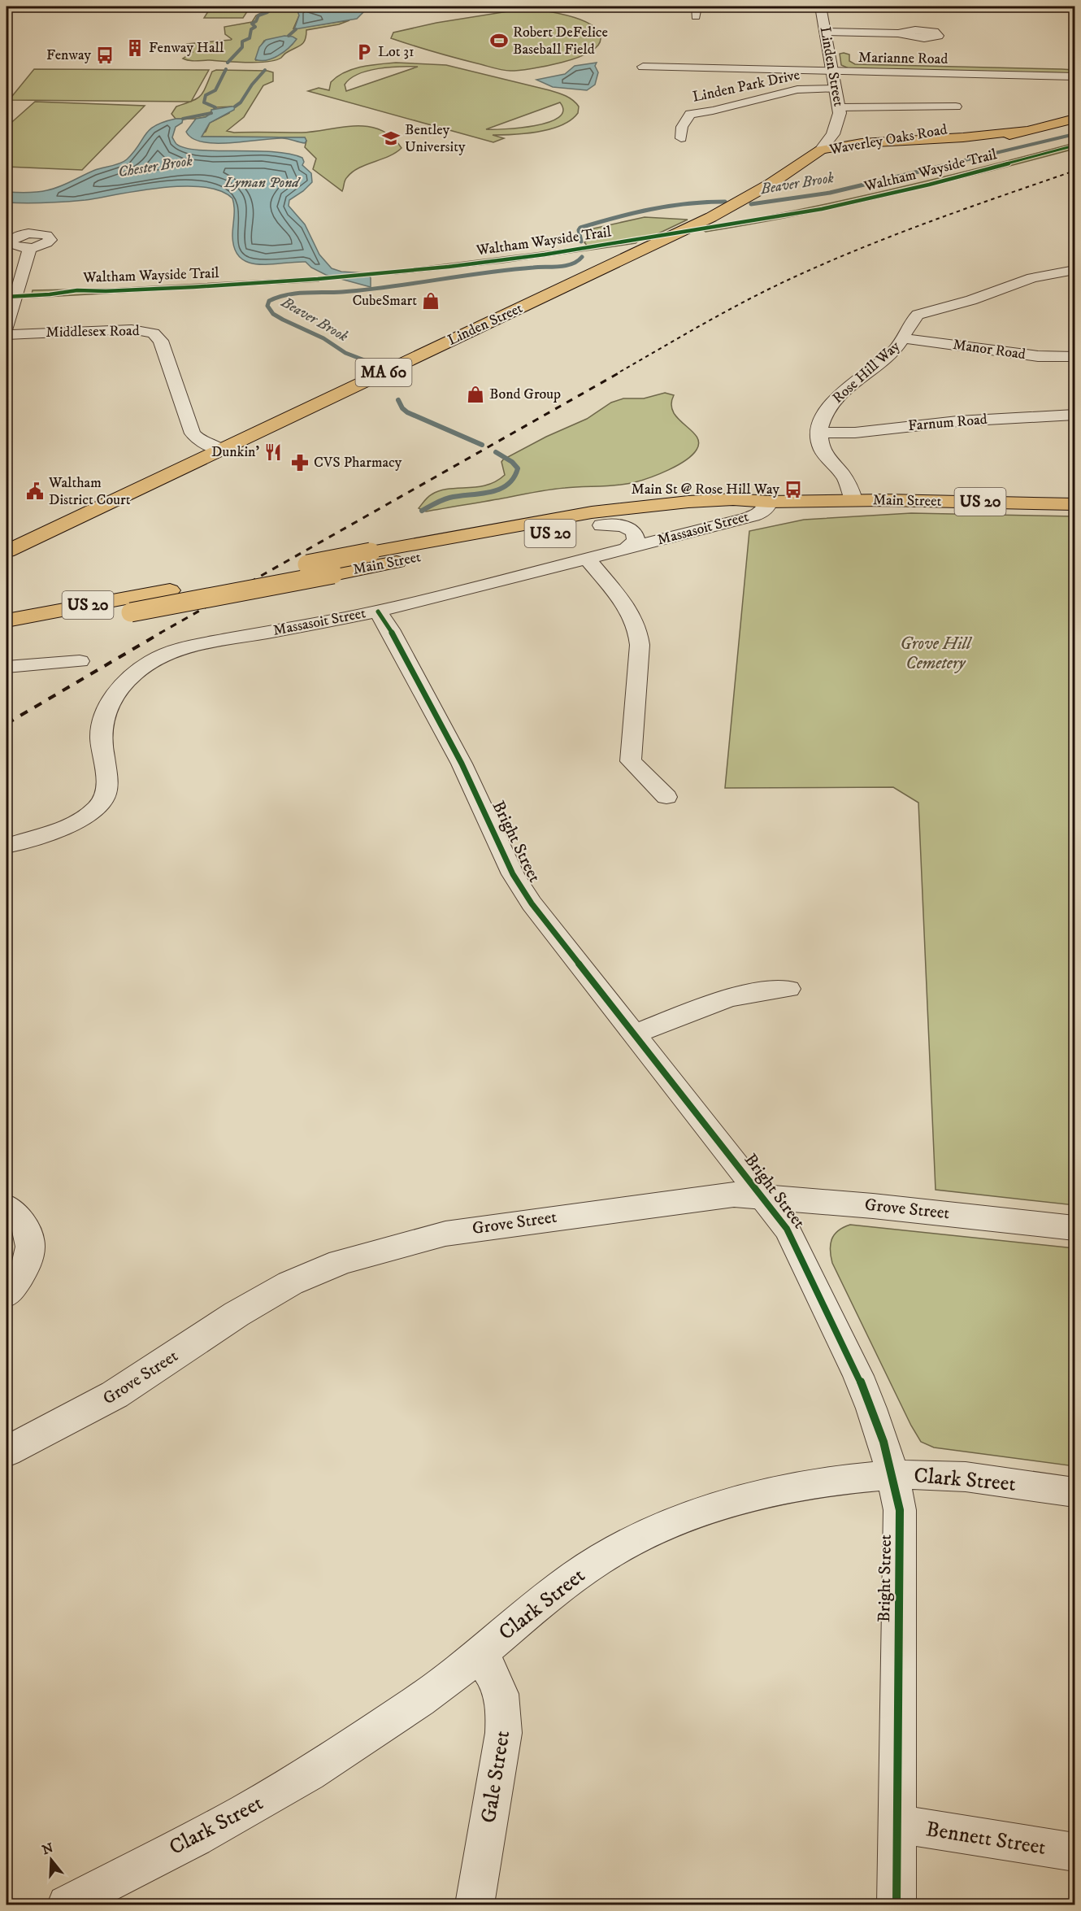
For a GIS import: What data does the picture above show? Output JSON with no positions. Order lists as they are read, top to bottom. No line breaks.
{"streets":{"main road":["Linden Street","Waverley Oaks Road","MA 60","Main Street","US 20"],"street":["Marianne Road","Linden Park Drive","Middlesex Road","Manor Road","Rose Hill Way","Farnum Road","Massasoit Street","Bright Street","Grove Street","Clark Street","Gale Street","Bennett Street"],"cycle path":["Waltham Wayside Trail"]},"crossings":[["Marianne Road","Linden Street"],["Linden Street","Linden Park Drive"],["Linden Street","Waverley Oaks Road"],["Linden Street","Middlesex Road"],["Manor Road","Rose Hill Way"],["Rose Hill Way","Farnum Road"],["Main Street","Massasoit Street"],["Massasoit Street","Bright Street"],["Bright Street","Grove Street"],["Bright Street","Clark Street"],["Bright Street","Bennett Street"],["Clark Street","Gale Street"]],"water":["Chester Brook","Lyman Pond","Beaver Brook"],"parks":["Grove Hill Cemetery"],"places":{"sports":["Robert DeFelice Baseball Field"],"building":["Fenway Hall"],"parking":["Lot 31"],"bus stop":["Fenway","Main St @ Rose Hill Way"],"school or university":["Bentley University"],"shop":["CubeSmart","Bond Group"],"restaurant":["Dunkin'"],"pharmacy":["CVS Pharmacy"],"public building":["Waltham District Court"]},"north":"top"}
